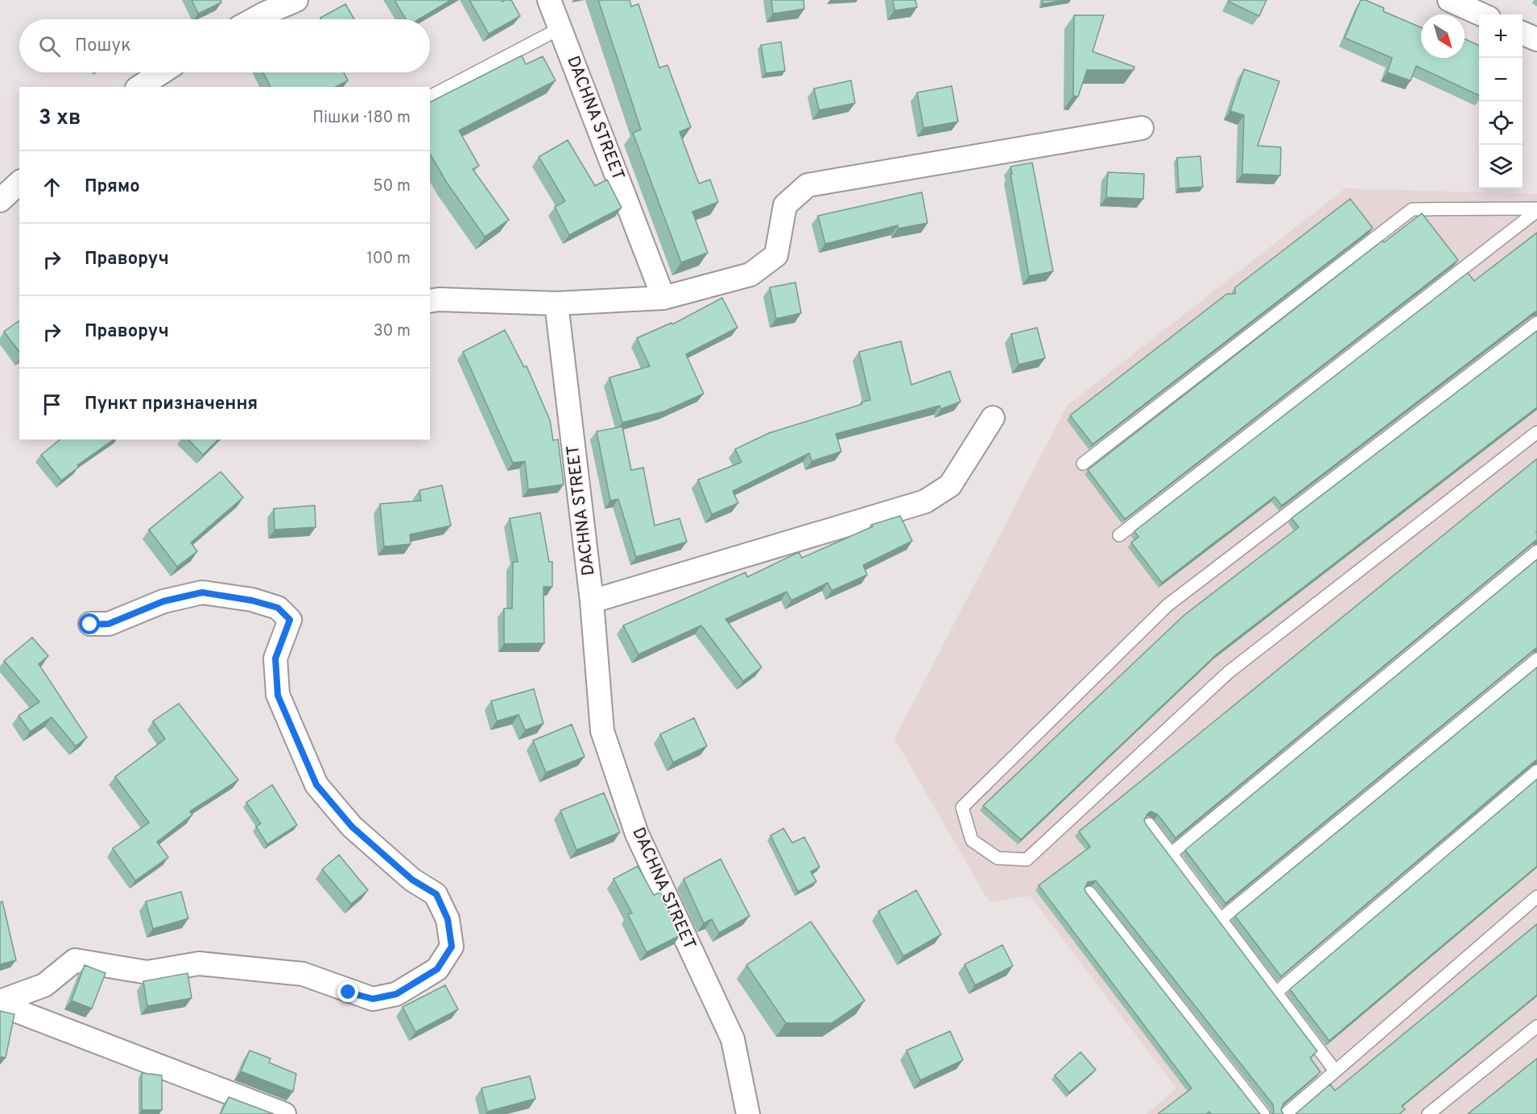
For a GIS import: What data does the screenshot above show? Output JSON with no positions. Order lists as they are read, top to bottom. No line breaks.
{"streets":{"street":["DACHNA STREET"]},"north":"bottom right","page":{"map_buttons":["+","−"],"search":"Пошук","heading":["3 хв","Пішки · 180 m"],"list":[["Прямо","50 m"],["Праворуч","100 m"],["Праворуч","30 m"],"Пункт призначення"]}}
